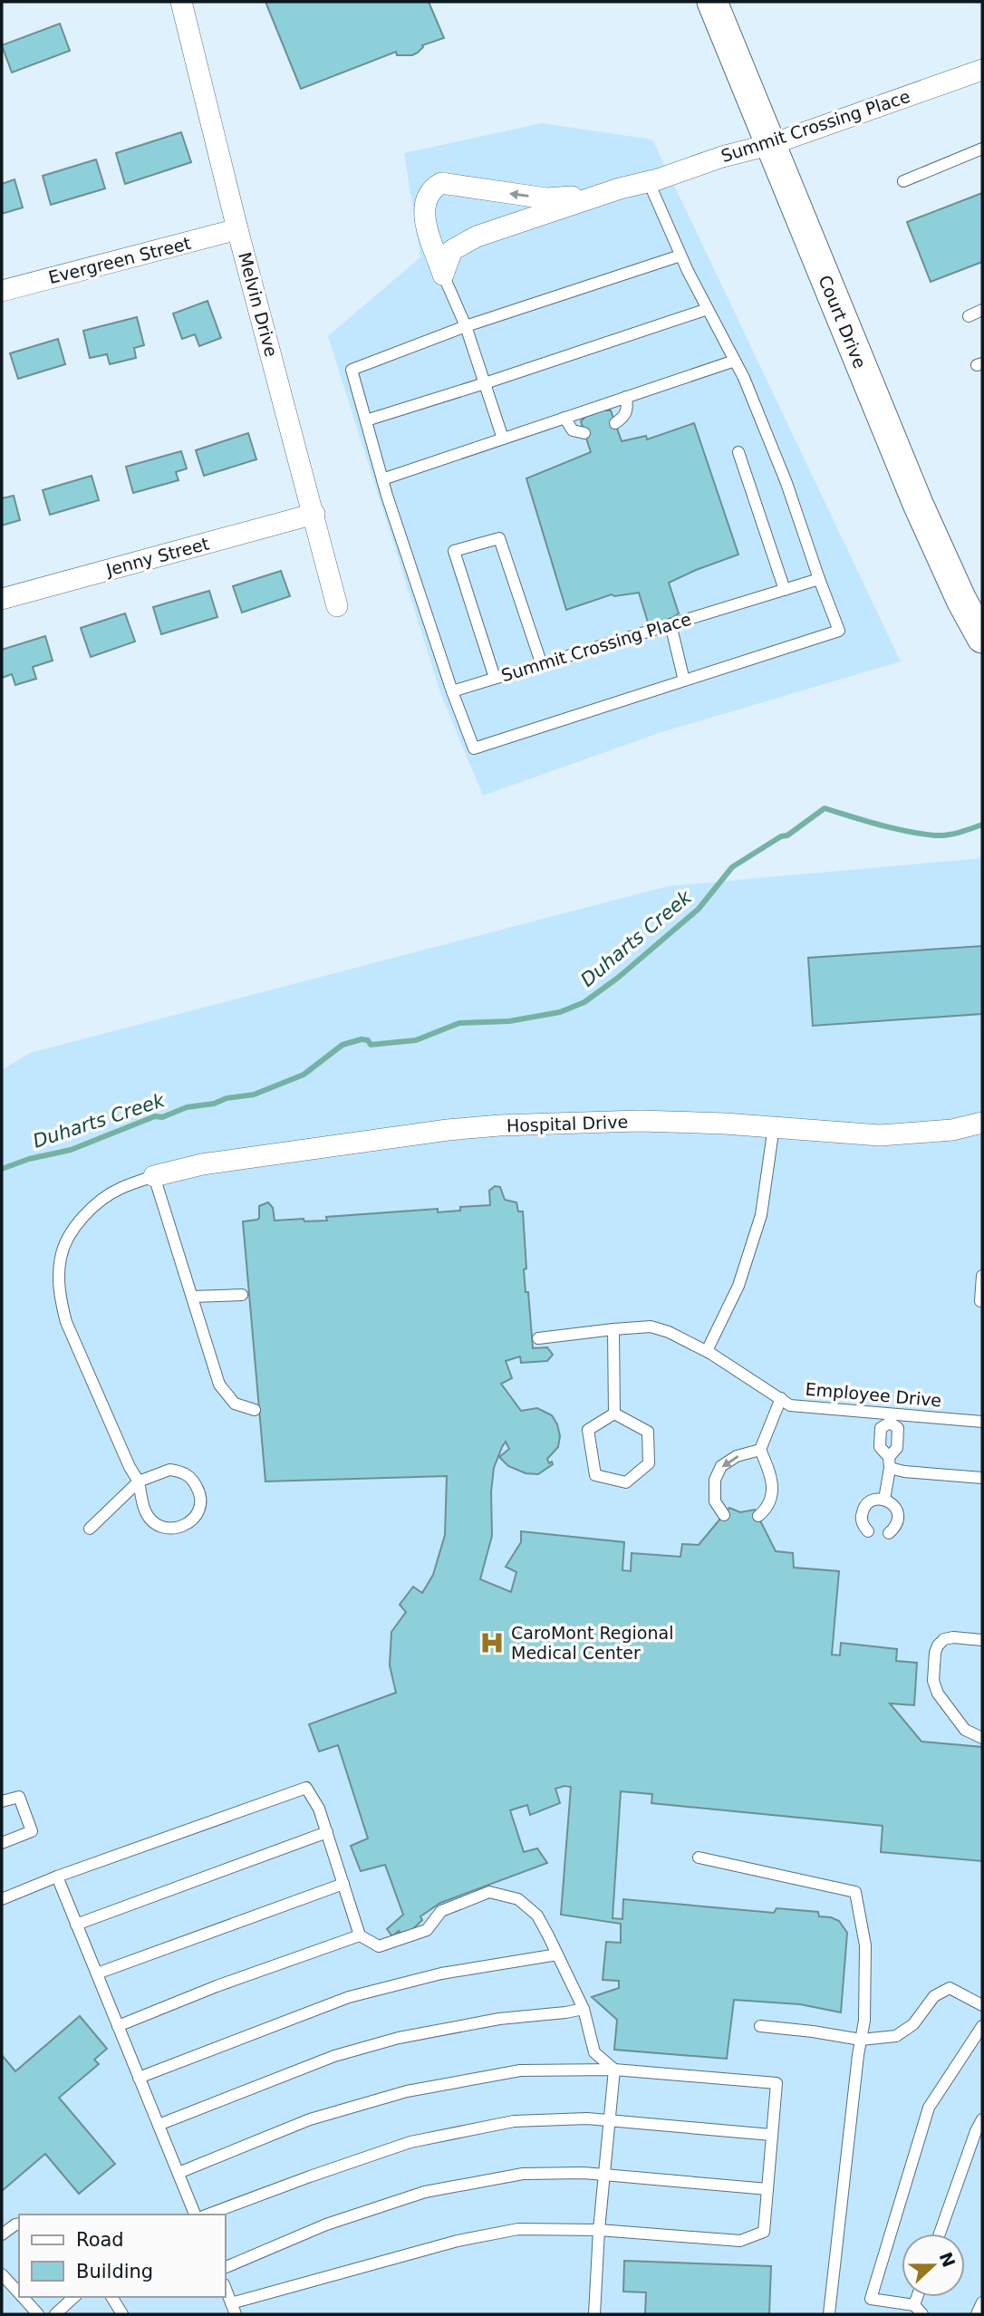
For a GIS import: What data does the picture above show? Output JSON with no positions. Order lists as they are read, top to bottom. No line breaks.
{"streets":{"street":["Summit Crossing Place","Evergreen Street","Melvin Drive","Court Drive","Jenny Street","Hospital Drive"],"lane":["Employee Drive"]},"crossings":[["Summit Crossing Place","Court Drive"],["Evergreen Street","Melvin Drive"],["Melvin Drive","Jenny Street"]],"water":["Duharts Creek"],"places":{"hospital":["CaroMont Regional Medical Center"]},"legend":["Road","Building"],"north":"right"}
